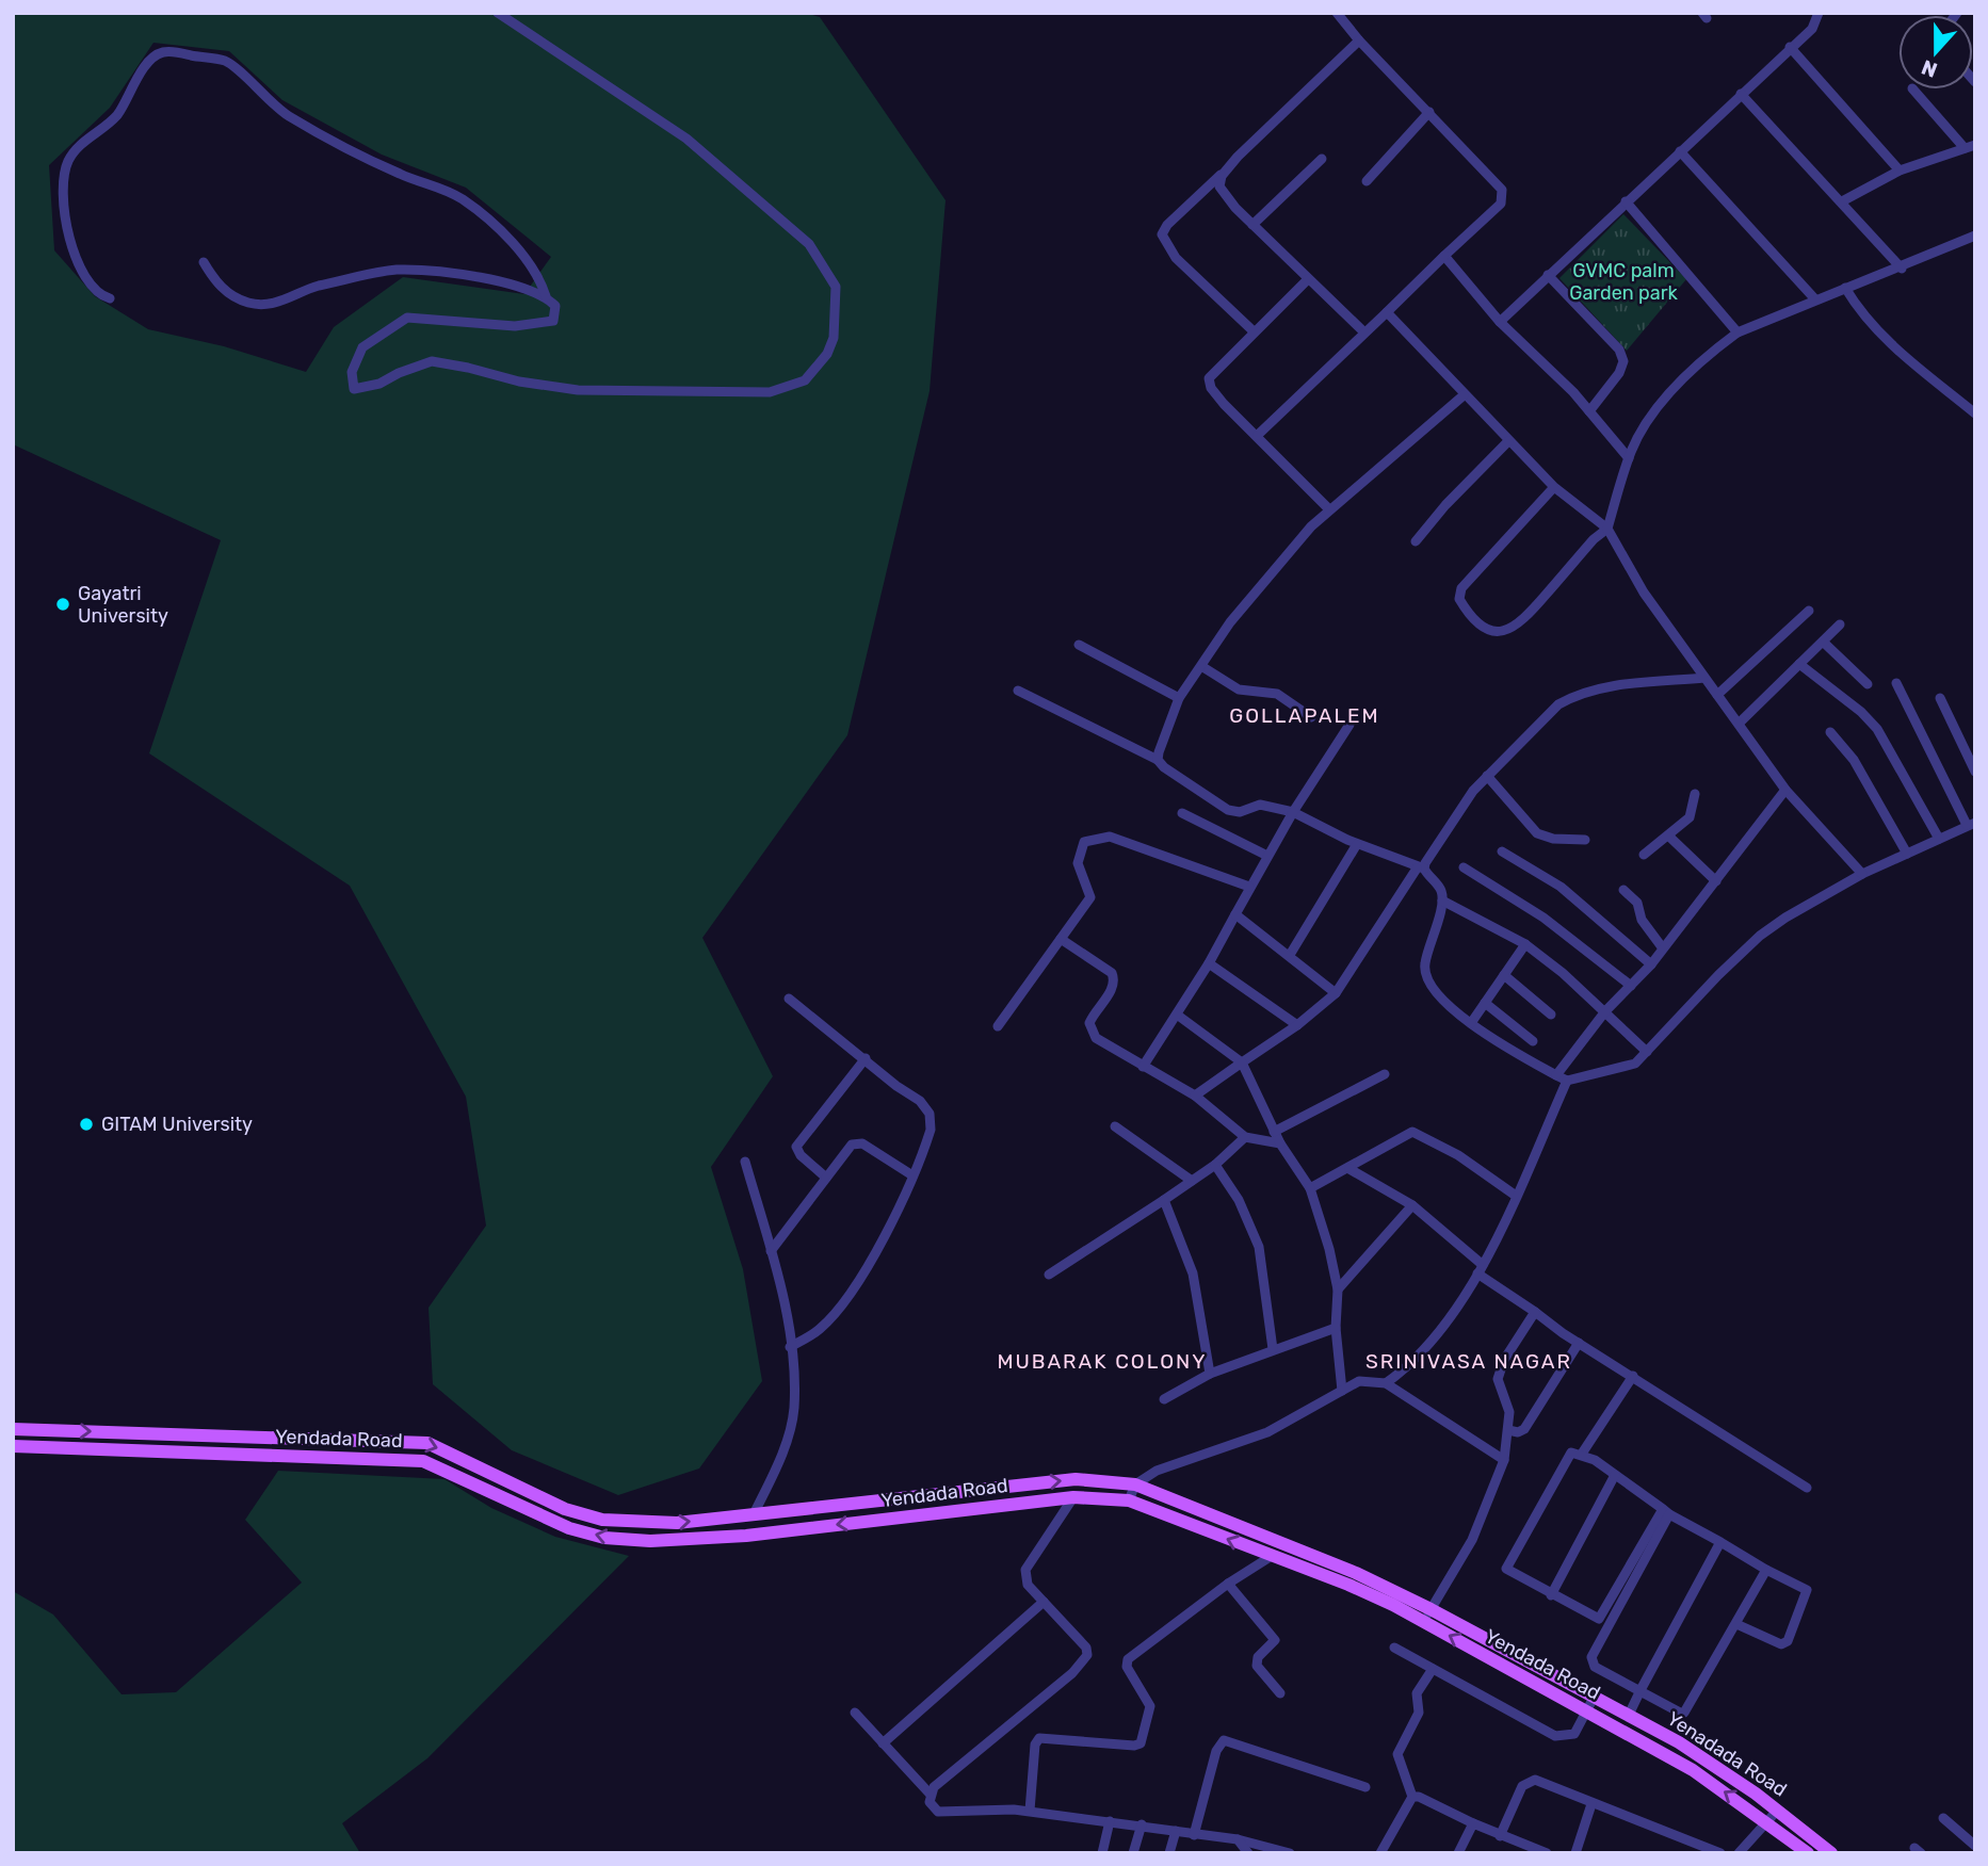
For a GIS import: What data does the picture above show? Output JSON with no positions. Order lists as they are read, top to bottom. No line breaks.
{"streets":{"main road":["Yendada Road","Yenadada Road"]},"crossings":[["Yendada Road","Yenadada Road"]],"districts":["GOLLAPALEM","MUBARAK COLONY","SRINIVASA NAGAR"],"parks":["GVMC palm Garden park"],"places":["Gayatri University","GITAM University"],"north":"bottom"}
